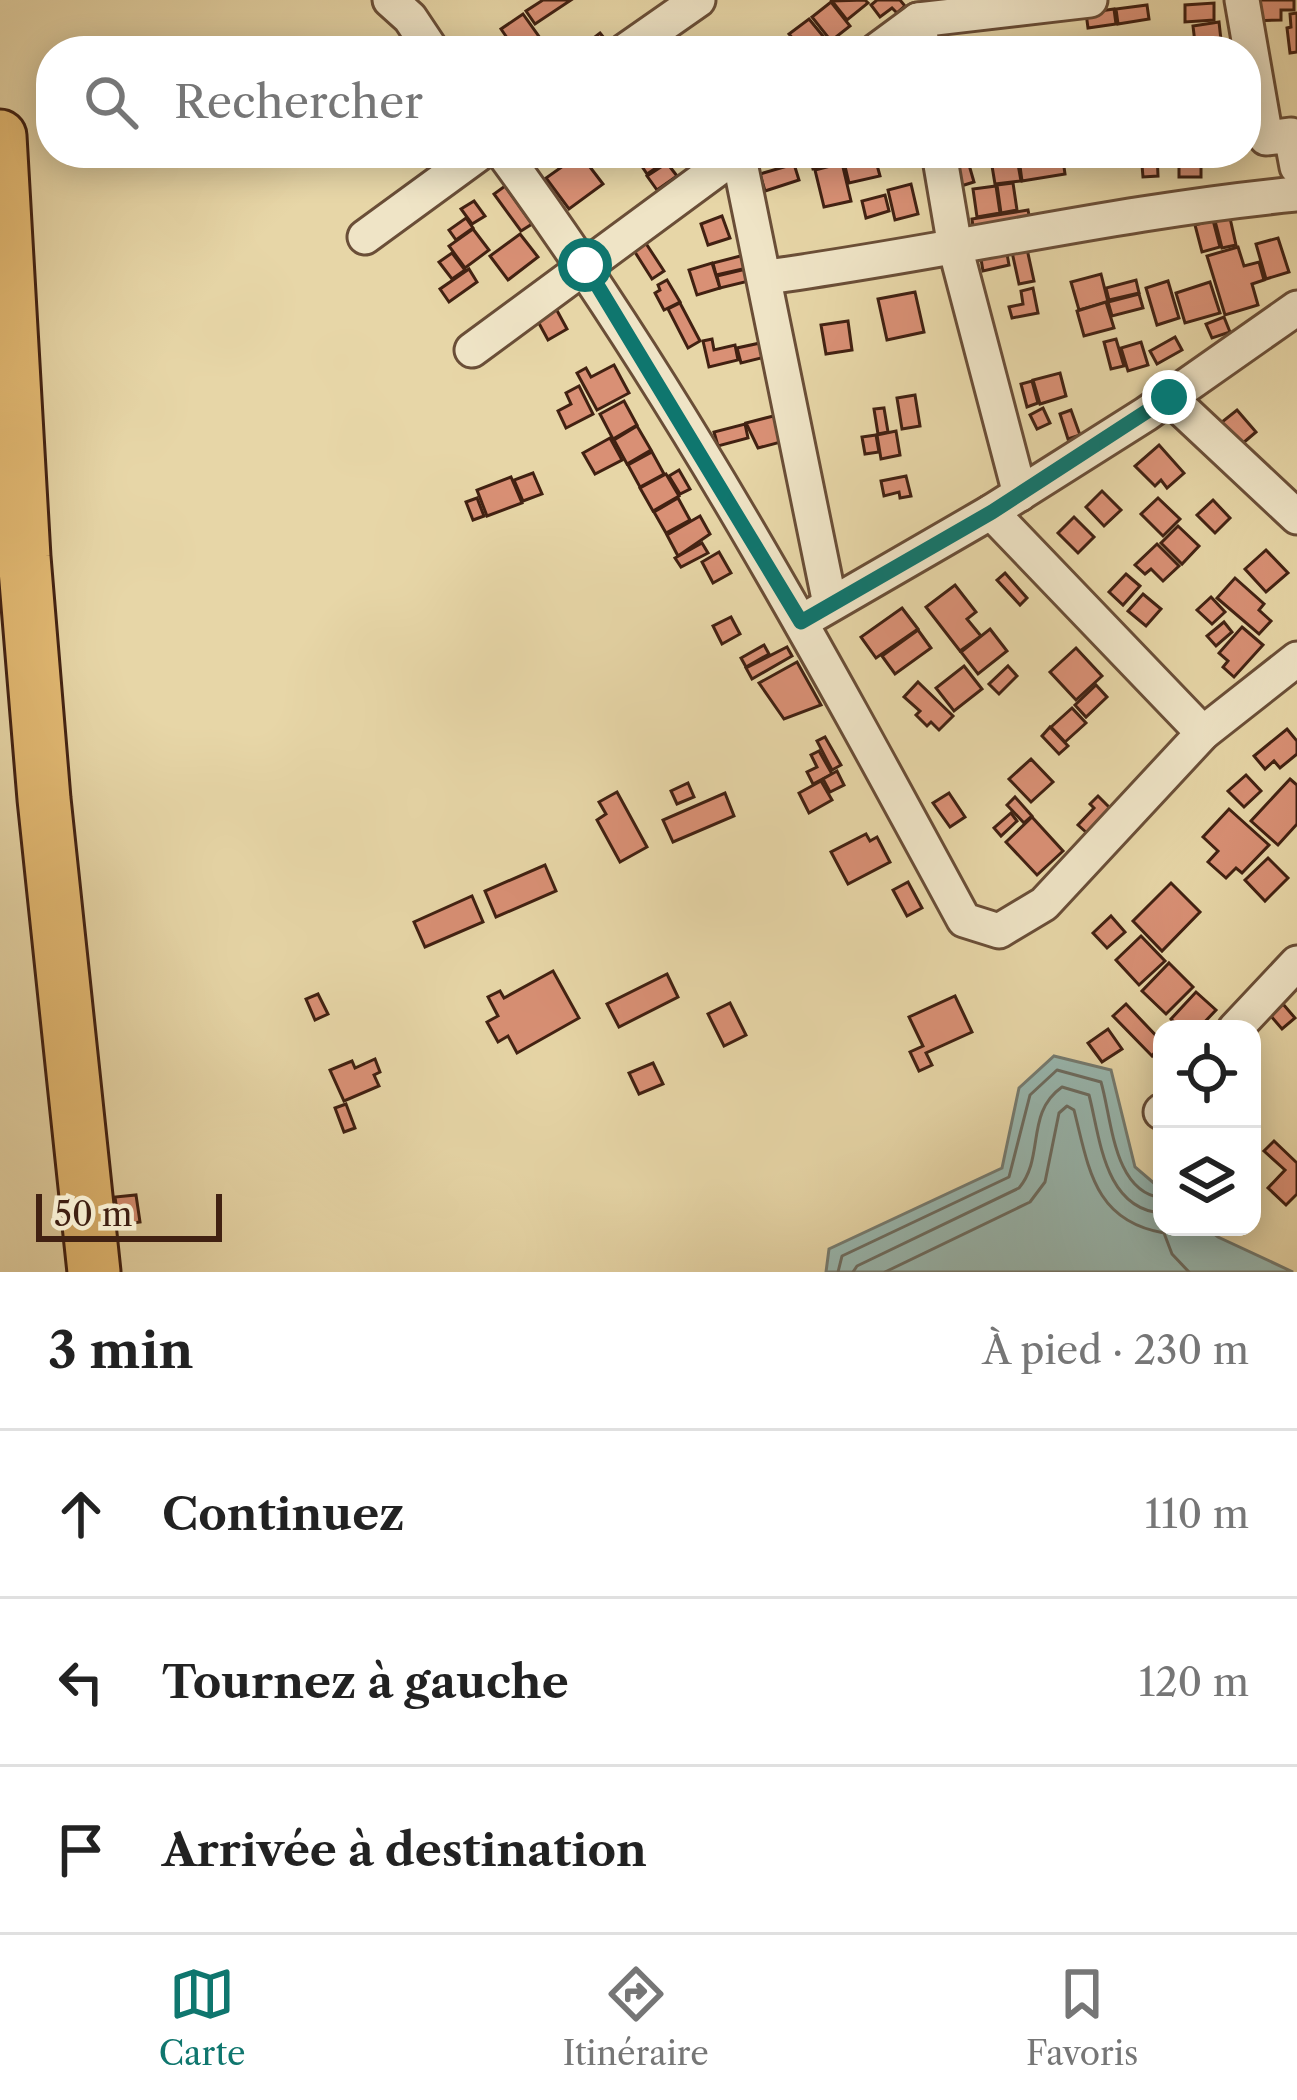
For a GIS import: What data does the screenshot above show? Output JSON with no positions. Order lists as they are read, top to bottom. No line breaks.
{"scale_bar":"50 m","page":{"search":"Rechercher","scale":"50 m","heading":["3 min","À pied · 230 m"],"list":[["Continuez","110 m"],["Tournez à gauche","120 m"],"Arrivée à destination"],"nav":["Carte","Itinéraire","Favoris"]}}
